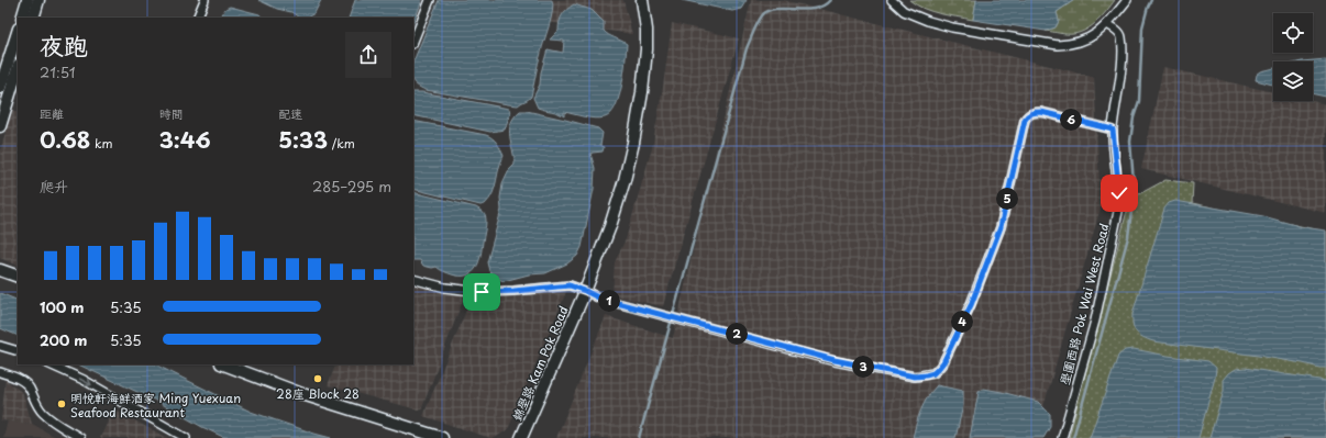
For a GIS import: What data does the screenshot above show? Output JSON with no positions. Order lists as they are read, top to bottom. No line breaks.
{"streets":{"street":["壆圍西路 Pok Wai West Road","錦壆路 Kam Pok Road"]},"places":["28座 Block 28","明悅軒海鮮酒家 Ming Yuexuan Seafood Restaurant"],"page":{"heading":["夜跑","21:51"],"stats":[["距離","0.68 km"],["時間","3:46"],["配速","5:33 /km"]],"pins":["6","5","1","4","2","3"],"chart":["爬升","285–295 m"],"list":[{"name":"100 m","note":"5:35"},{"name":"200 m","note":"5:35"}]}}
